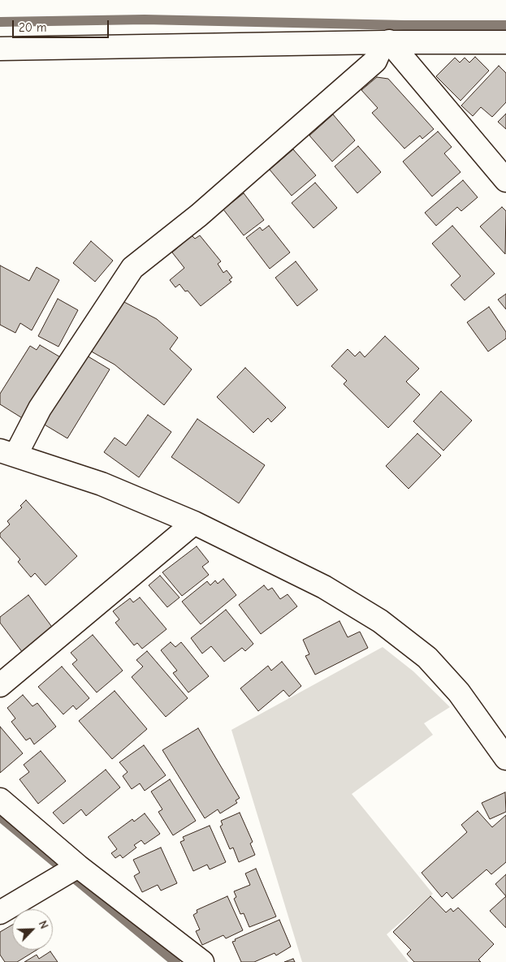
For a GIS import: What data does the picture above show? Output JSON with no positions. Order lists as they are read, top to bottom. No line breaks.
{"scale_bar":"20 m","north":"top right"}
